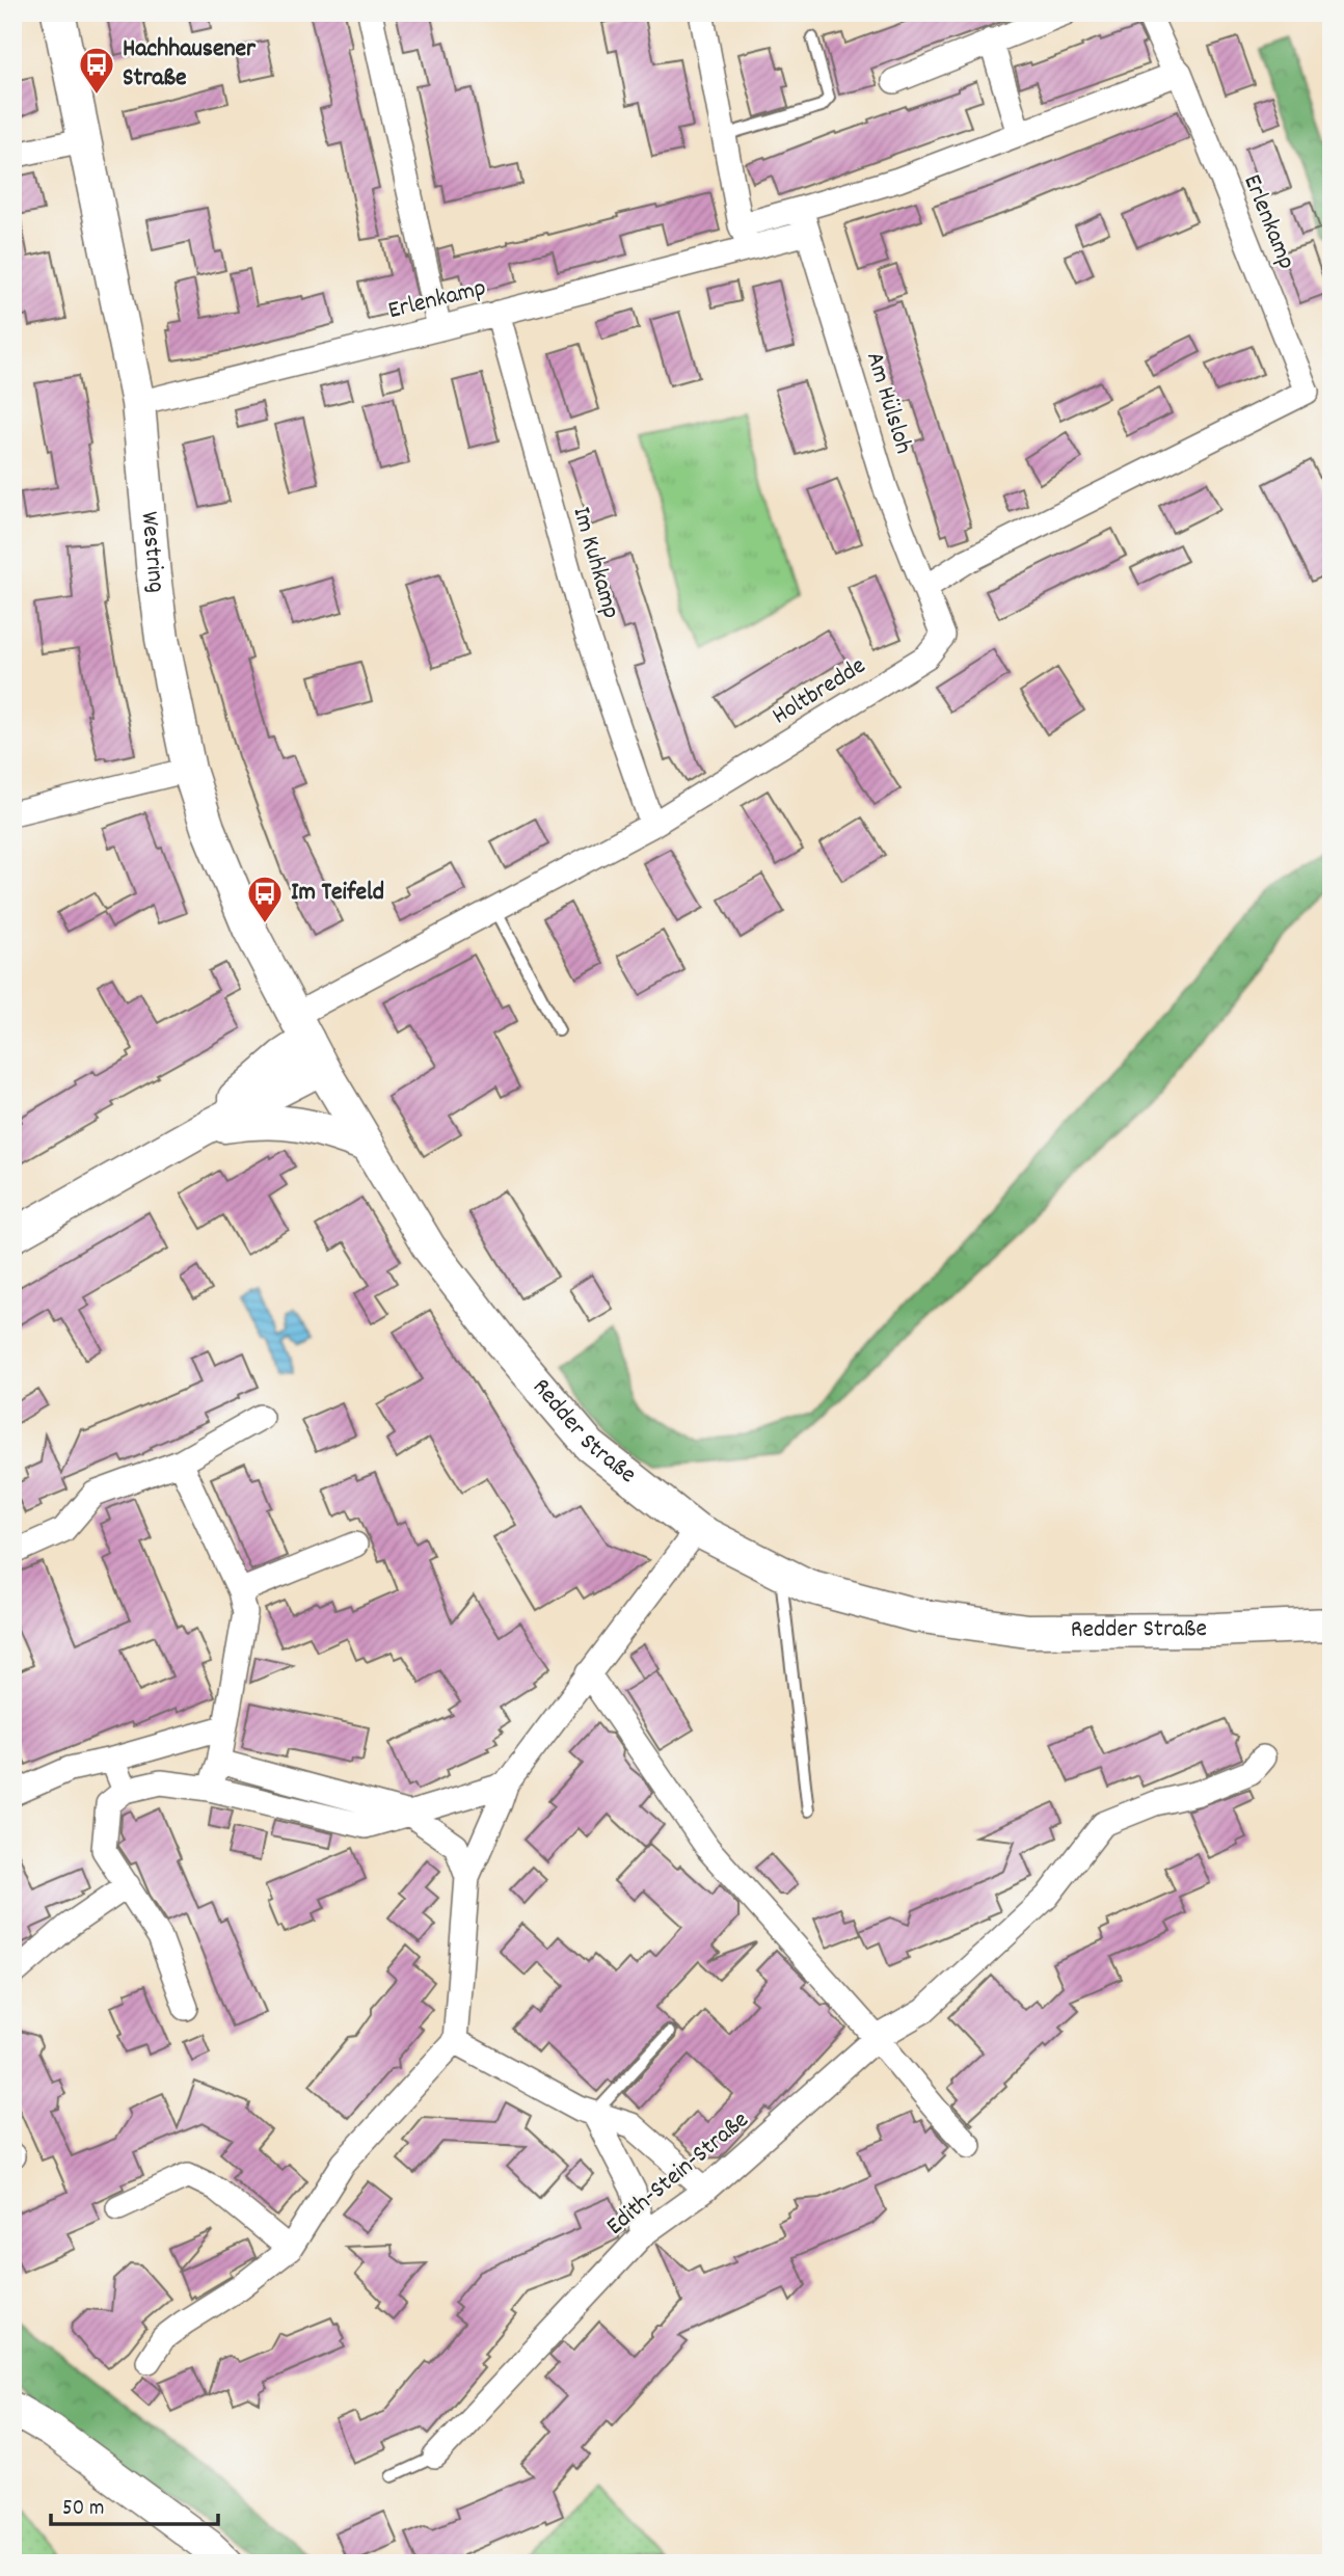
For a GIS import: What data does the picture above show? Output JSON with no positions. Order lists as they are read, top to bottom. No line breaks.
{"streets":{"street":["Erlenkamp","Am Hülsloh","Westring","Im Kuhkamp","Holtbredde","Redder Straße","Edith-Stein-Straße"]},"crossings":[["Erlenkamp","Am Hülsloh"],["Erlenkamp","Westring"],["Erlenkamp","Im Kuhkamp"],["Erlenkamp","Holtbredde"],["Am Hülsloh","Holtbredde"],["Westring","Holtbredde"],["Westring","Redder Straße"],["Im Kuhkamp","Holtbredde"],["Holtbredde","Redder Straße"]],"places":{"bus stop":["Hachhausener Straße","Im Teifeld"]},"scale_bar":"50 m"}
